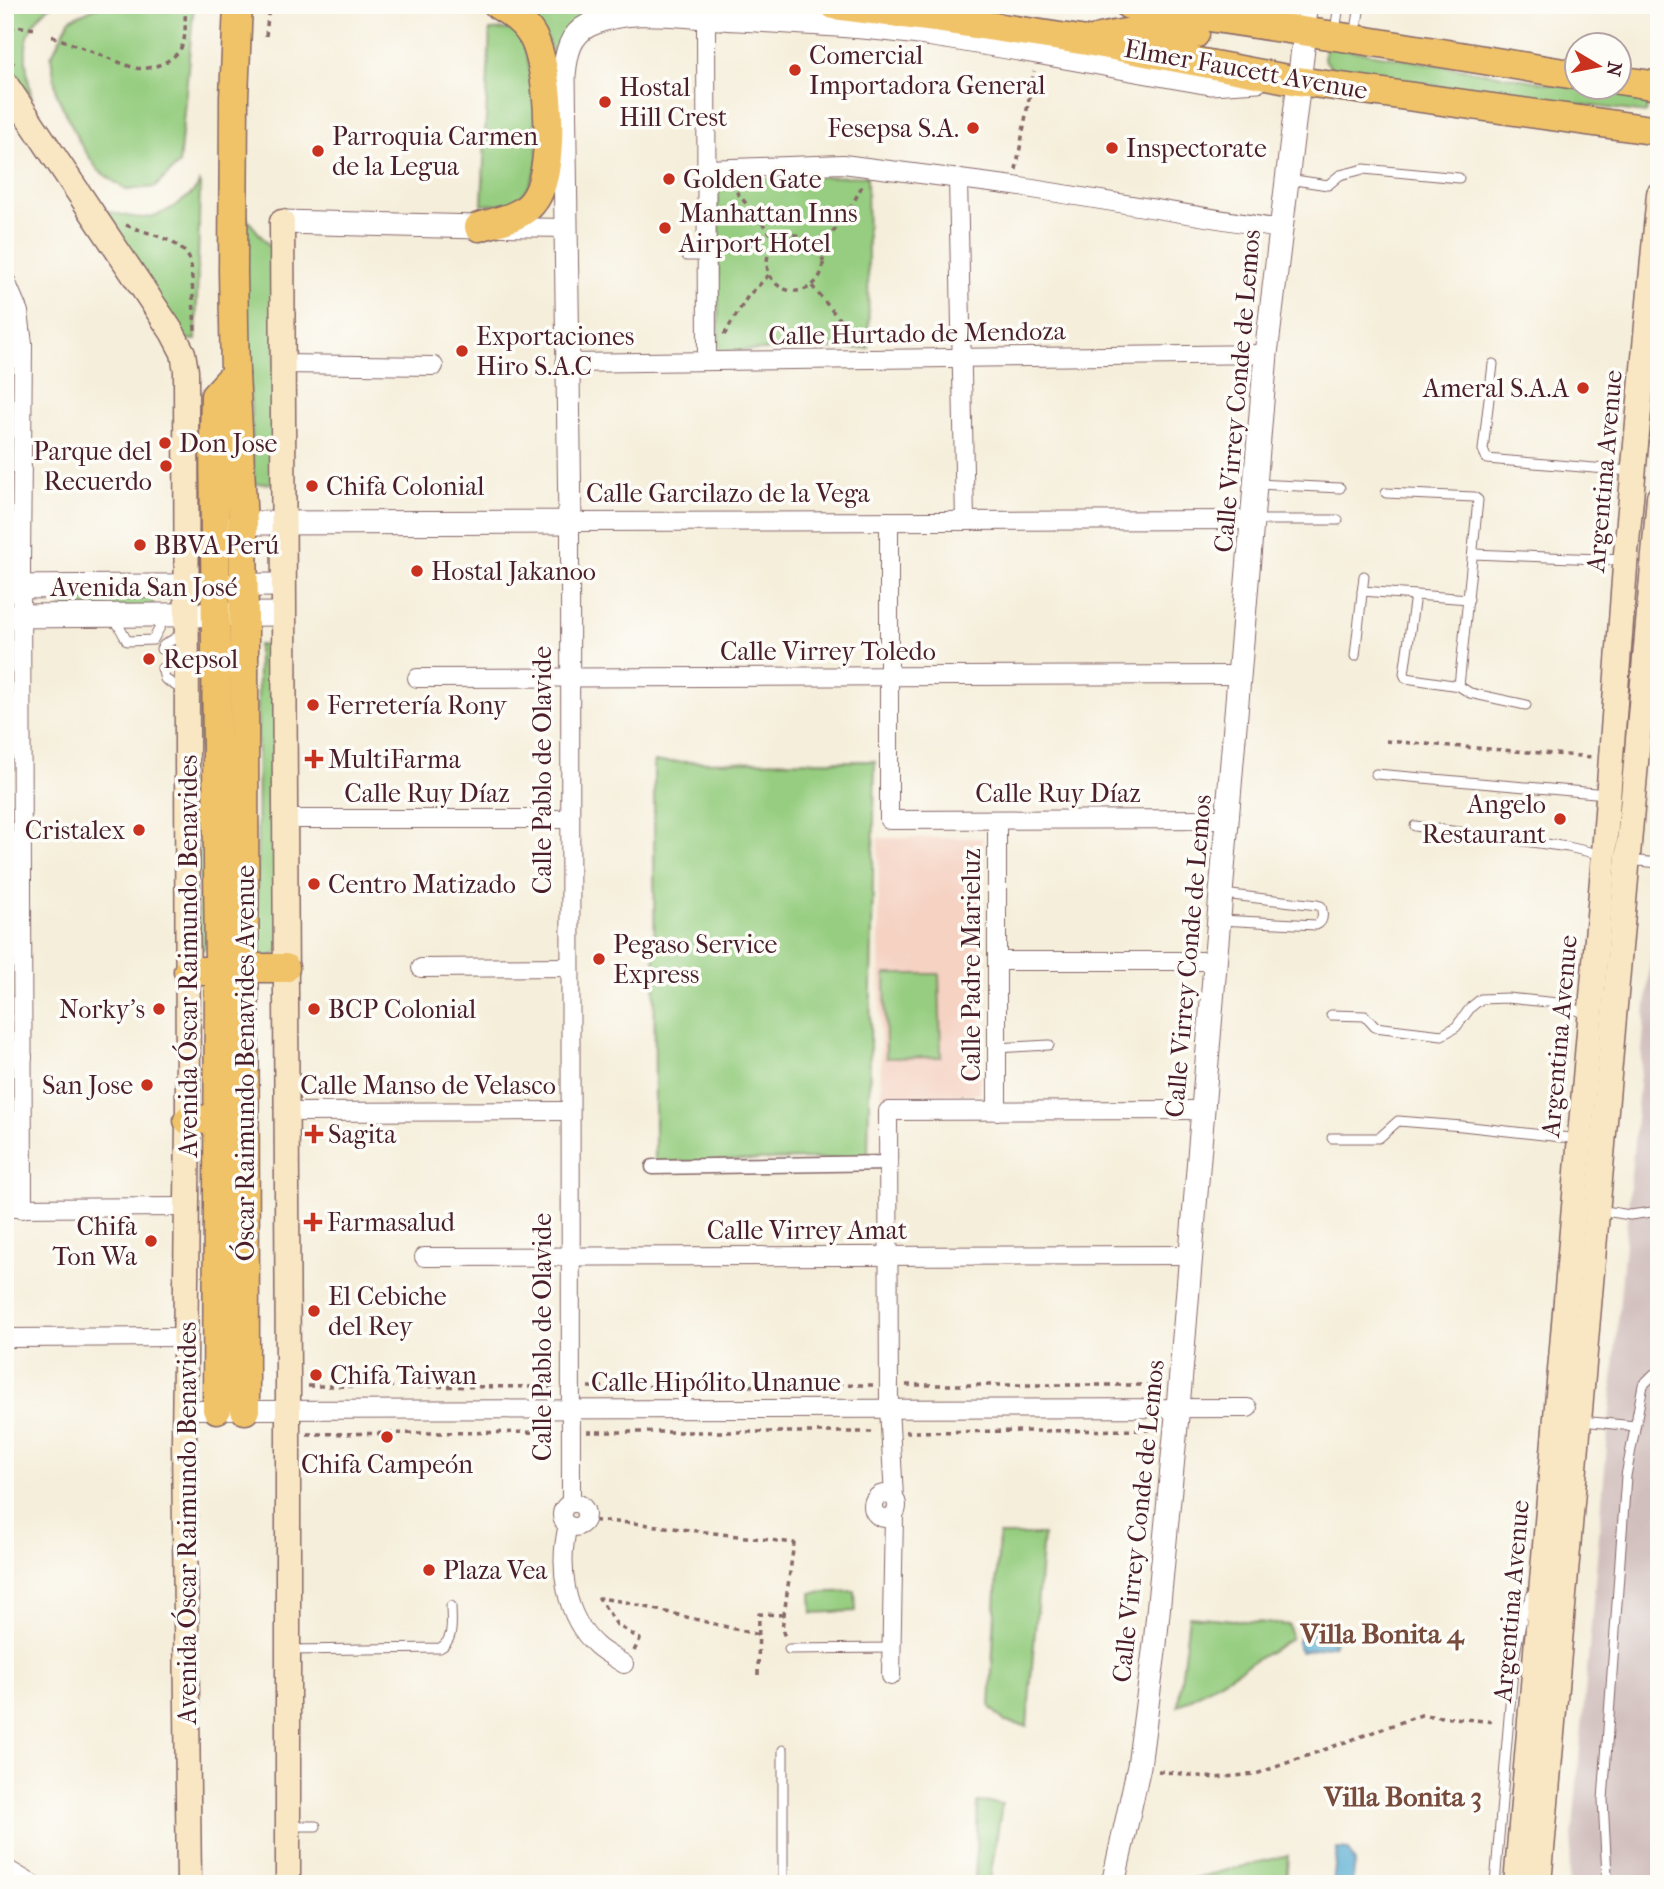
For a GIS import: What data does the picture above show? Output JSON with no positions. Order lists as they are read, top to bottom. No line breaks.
{"streets":{"main road":["Elmer Faucett Avenue","Argentina Avenue","Avenida Óscar Raimundo Benavides","Óscar Raimundo Benavides Avenue"],"street":["Calle Hurtado de Mendoza","Calle Virrey Conde de Lemos","Calle Garcilazo de la Vega","Avenida San José","Calle Virrey Toledo","Calle Pablo de Olavide","Calle Ruy Díaz","Calle Padre Marieluz","Calle Manso de Velasco","Calle Virrey Amat","Calle Hipólito Unanue"]},"crossings":[["Elmer Faucett Avenue","Calle Virrey Conde de Lemos"],["Calle Hurtado de Mendoza","Calle Virrey Conde de Lemos"],["Calle Hurtado de Mendoza","Calle Pablo de Olavide"],["Calle Virrey Conde de Lemos","Calle Garcilazo de la Vega"],["Calle Virrey Conde de Lemos","Calle Virrey Toledo"],["Calle Virrey Conde de Lemos","Calle Ruy Díaz"],["Calle Virrey Conde de Lemos","Calle Virrey Amat"],["Calle Virrey Conde de Lemos","Calle Hipólito Unanue"],["Calle Garcilazo de la Vega","Calle Pablo de Olavide"],["Avenida San José","Avenida Óscar Raimundo Benavides"],["Avenida San José","Óscar Raimundo Benavides Avenue"],["Calle Virrey Toledo","Calle Pablo de Olavide"],["Calle Virrey Toledo","Calle Ruy Díaz"],["Calle Pablo de Olavide","Calle Ruy Díaz"],["Calle Pablo de Olavide","Calle Manso de Velasco"],["Calle Pablo de Olavide","Calle Virrey Amat"],["Calle Pablo de Olavide","Calle Hipólito Unanue"],["Calle Ruy Díaz","Calle Padre Marieluz"],["Avenida Óscar Raimundo Benavides","Óscar Raimundo Benavides Avenue"],["Avenida Óscar Raimundo Benavides","Calle Hipólito Unanue"],["Óscar Raimundo Benavides Avenue","Calle Hipólito Unanue"]],"districts":["Villa Bonita 4","Villa Bonita 3"],"places":{"other":["Comercial Importadora General","Hostal Hill Crest","Fesepsa S.A.","Inspectorate","Parroquia Carmen de la Legua","Golden Gate","Manhattan Inns Airport Hotel","Exportaciones Hiro S.A.C","Ameral S.A.A","Don Jose","Parque del Recuerdo","Chifa Colonial","BBVA Perú","Hostal Jakanoo","Repsol","Ferretería Rony","Angelo Restaurant","Cristalex","Centro Matizado","Pegaso Service Express","Norky's","BCP Colonial","San Jose","Chifa Ton Wa","El Cebiche del Rey","Chifa Taiwan","Chifa Campeón","Plaza Vea"],"health":["MultiFarma","Sagita","Farmasalud"]},"north":"right"}
